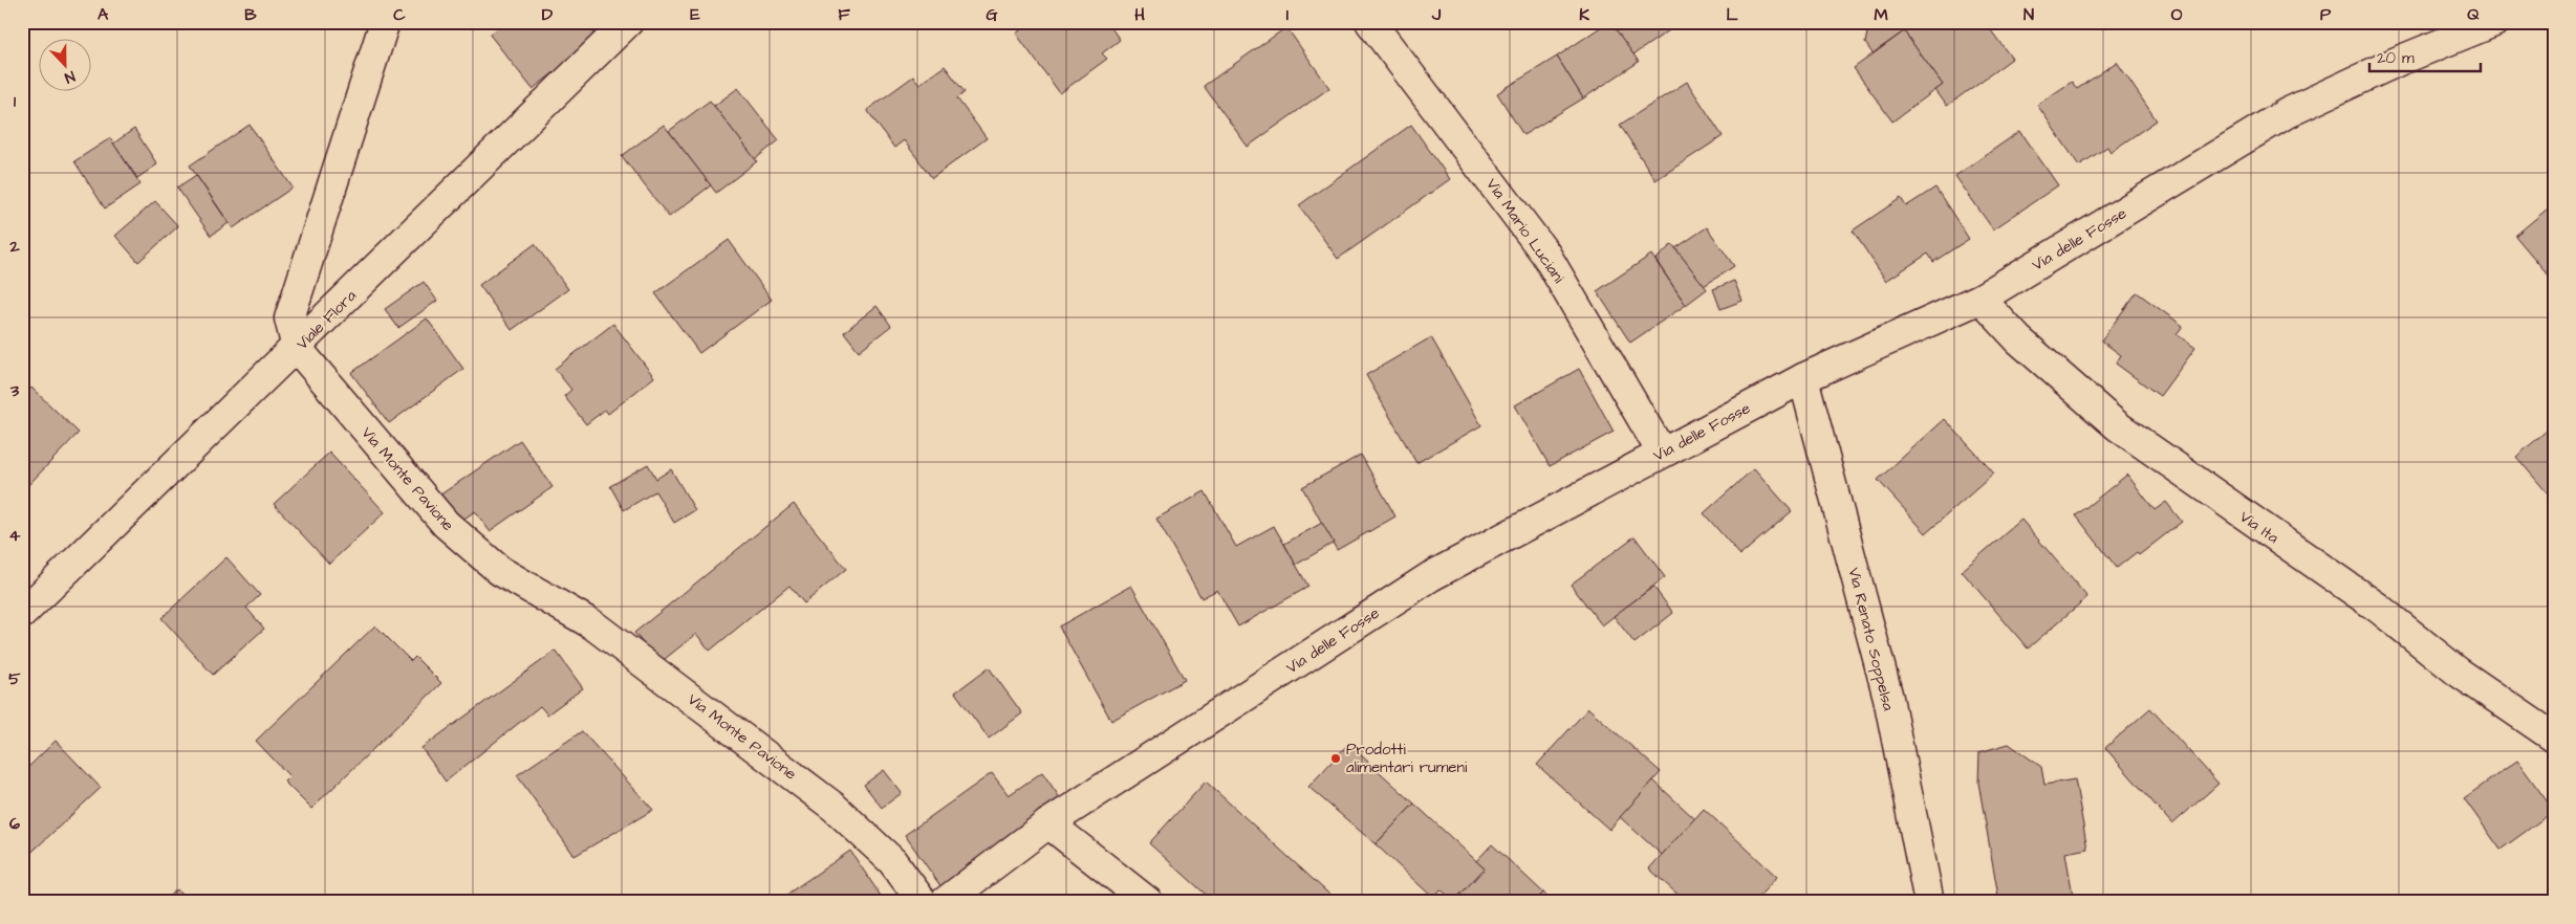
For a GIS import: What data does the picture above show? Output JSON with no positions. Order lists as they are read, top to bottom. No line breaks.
{"streets":{"street":["Via Mario Luciani","Via delle Fosse","Viale Flora","Via Monte Pavione","Via Ita","Via Renato Soppelsa"]},"crossings":[["Via Mario Luciani","Via delle Fosse"],["Via delle Fosse","Via Ita"],["Via delle Fosse","Via Renato Soppelsa"],["Viale Flora","Via Monte Pavione"]],"places":["Prodotti alimentari rumeni"],"scale_bar":"20 m","north":"bottom","grid":{"columns":["A","B","C","D","E","F","G","H","I","J","K","L","M","N","O","P","Q"],"rows":["1","2","3","4","5","6"]}}
